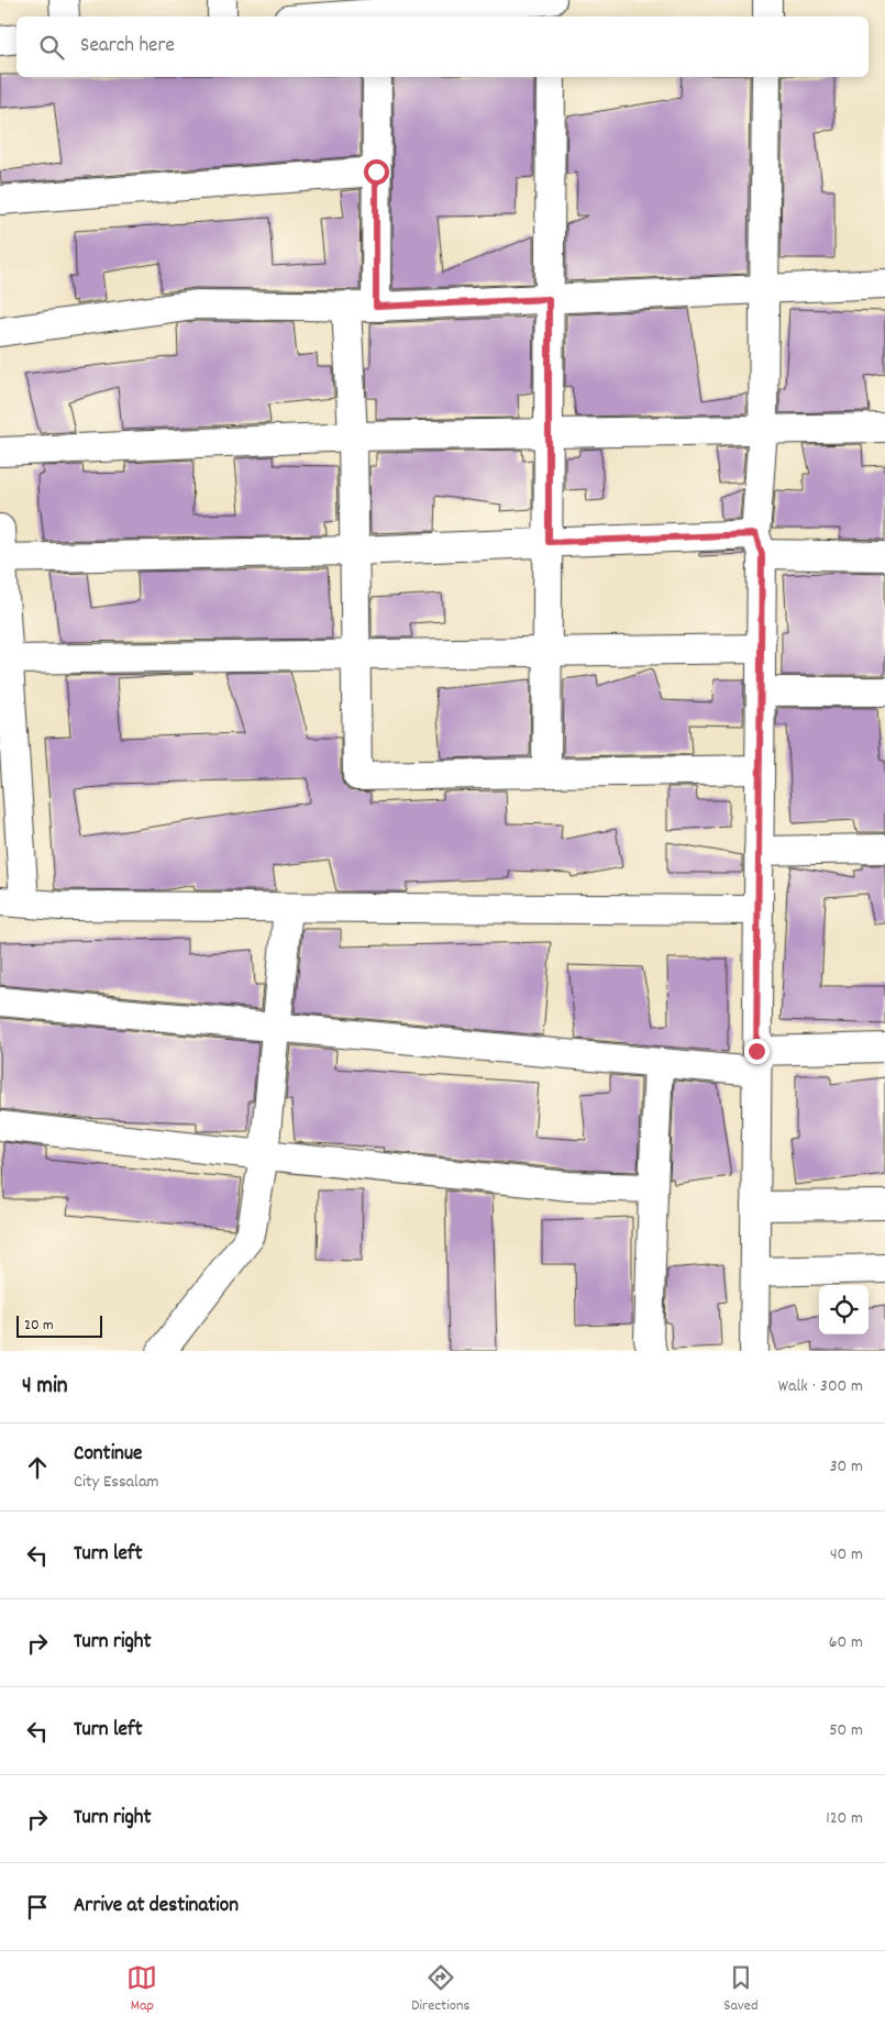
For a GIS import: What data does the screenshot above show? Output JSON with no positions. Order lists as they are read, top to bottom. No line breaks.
{"scale_bar":"20 m","page":{"search":"Search here","scale":"20 m","heading":["4 min","Walk · 300 m"],"list":[["Continue","City Essalam","30 m"],["Turn left","40 m"],["Turn right","60 m"],["Turn left","50 m"],["Turn right","120 m"],"Arrive at destination"],"nav":["Map","Directions","Saved"]}}
